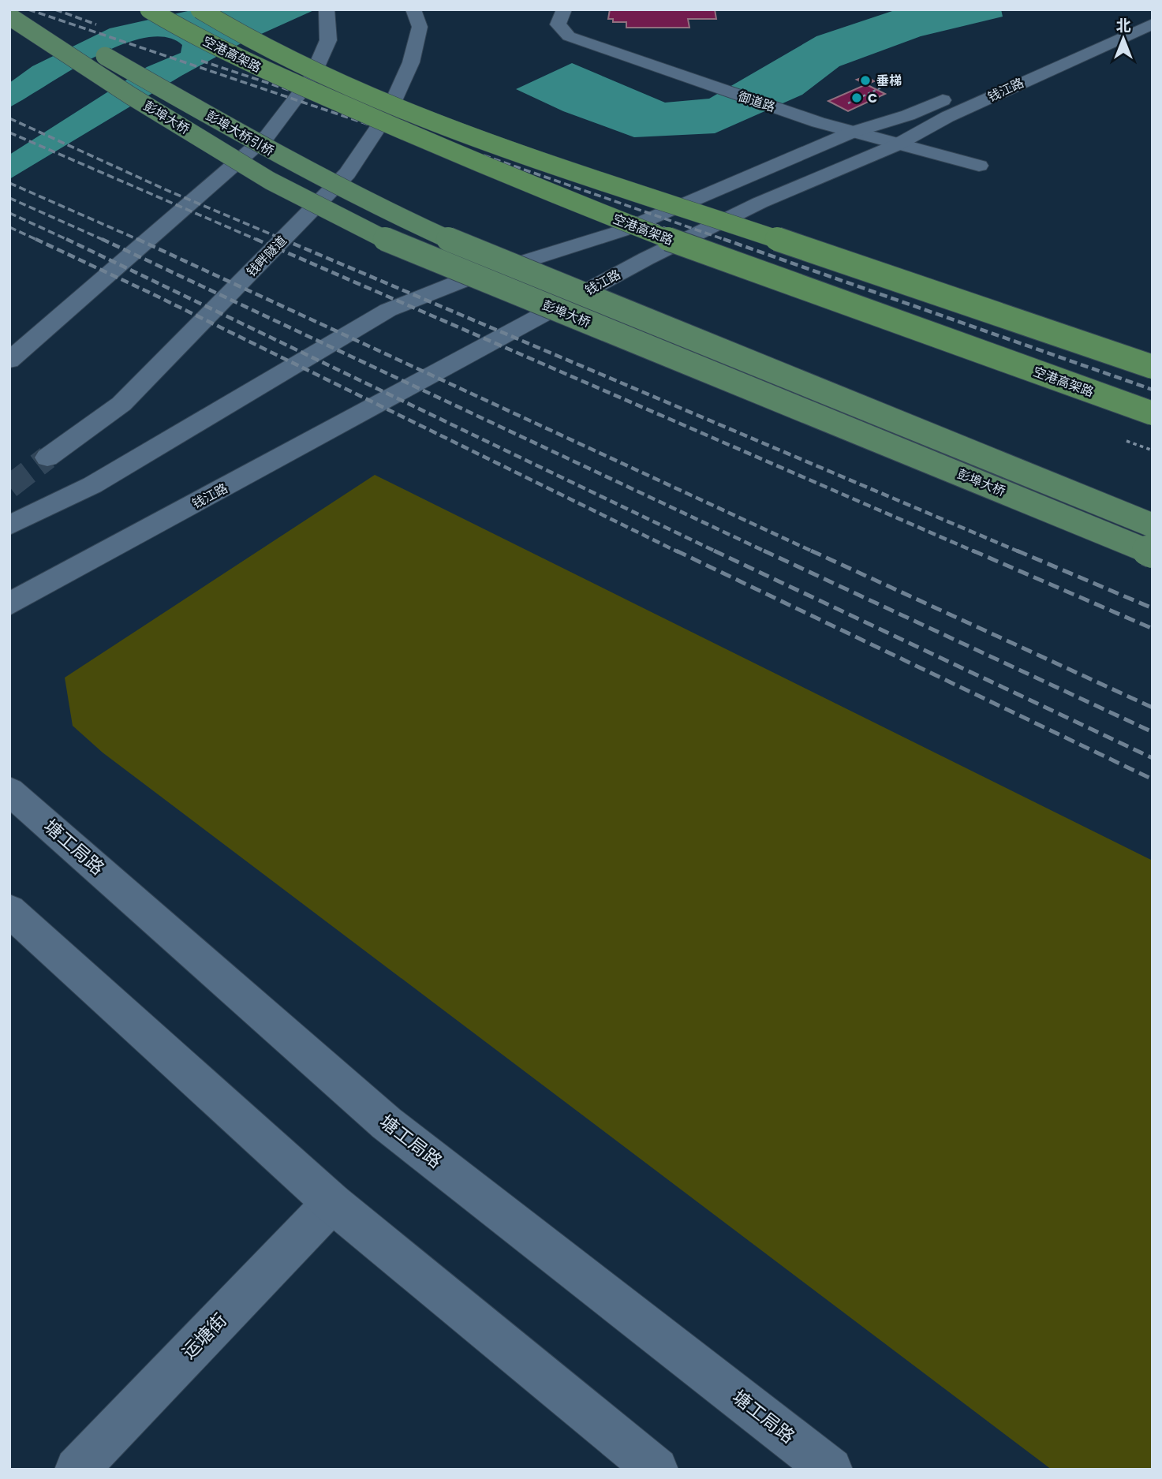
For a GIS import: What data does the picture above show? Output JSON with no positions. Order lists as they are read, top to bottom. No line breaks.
{"streets":{"highway":["空港高架路"],"main road":["钱江路","御道路","彭埠大桥","彭埠大桥引桥","钱畔隧道","塘工局路","运塘街"]},"crossings":[["钱江路","御道路"],["彭埠大桥","彭埠大桥引桥"]],"places":["垂梯","C"],"north":"top"}
